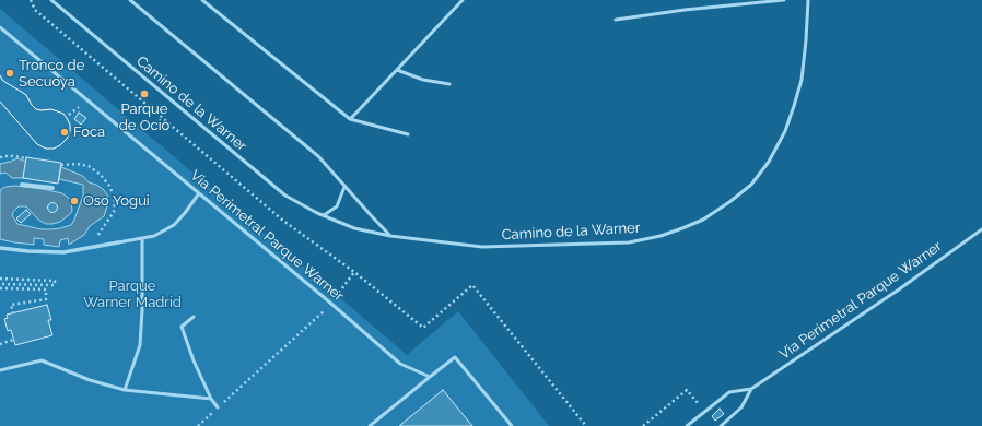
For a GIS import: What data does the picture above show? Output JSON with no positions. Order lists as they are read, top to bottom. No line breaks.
{"streets":{"lane":["Camino de la Warner","Via Perimetral Parque Warner"]},"parks":["Parque Warner Madrid"],"places":["Tronco de Secuoya","Parque de Ocio","Foca","Oso Yogui"]}
